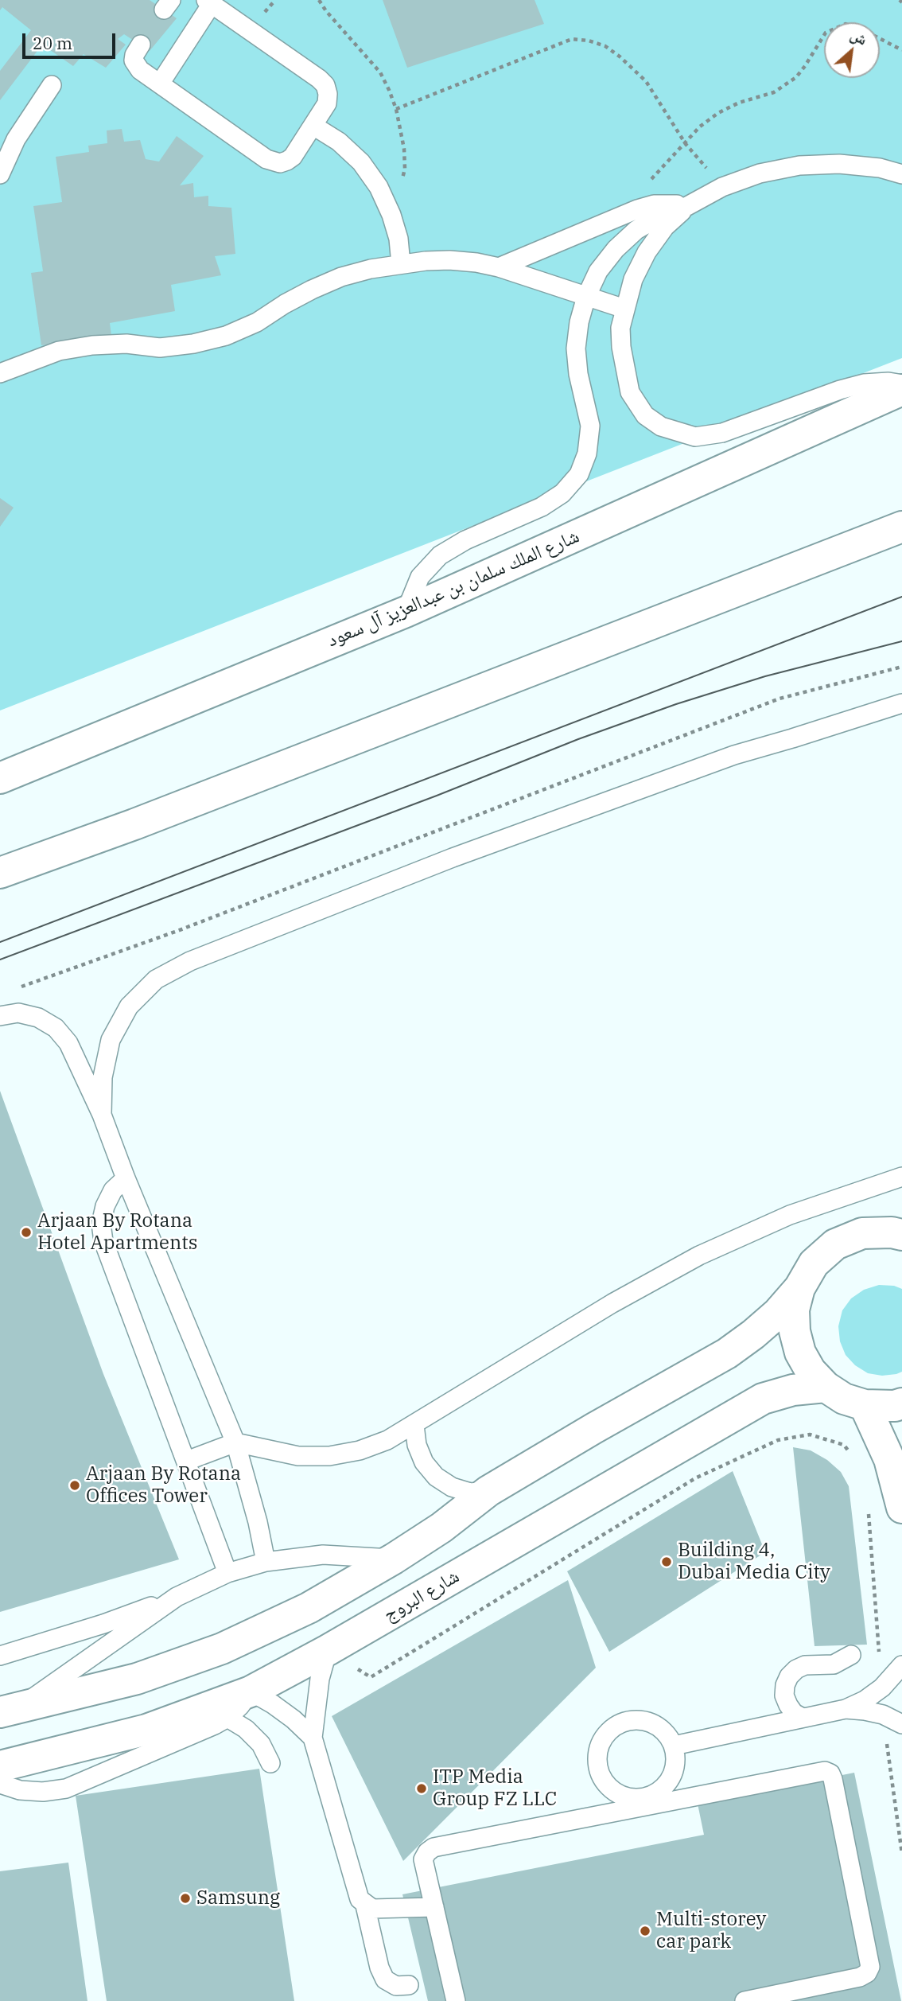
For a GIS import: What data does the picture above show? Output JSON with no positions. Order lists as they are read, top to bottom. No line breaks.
{"streets":{"street":["شارع الملك سلمان بن عبدالعزيز آل سعود","شارع البروج"]},"places":["Arjaan By Rotana Hotel Apartments","Arjaan By Rotana Offices Tower","Building 4, Dubai Media City","ITP Media Group FZ LLC","Samsung","Multi-storey car park"],"scale_bar":"20 m","north":"top right"}
